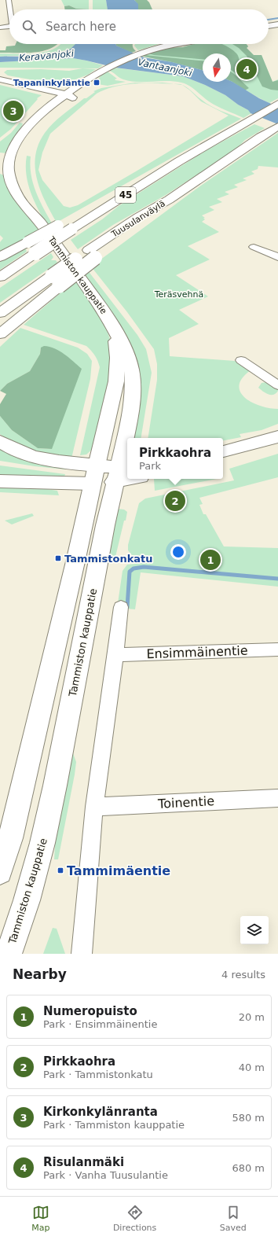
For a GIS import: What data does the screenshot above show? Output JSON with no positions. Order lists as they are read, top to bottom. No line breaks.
{"streets":{"main road":["45","Tuusulanväylä","Tammiston kauppatie"],"street":["Ensimmäinentie","Toinentie"]},"water":["Keravanjoki","Vantaanjoki"],"parks":["Teräsvehnä"],"places":{"transit":["Tapaninkyläntie","Tammistonkatu","Tammimäentie"]},"north":"bottom","page":{"search":"Search here","pins":["4","3","2","1"],"popup":["Pirkkaohra","Park"],"heading":["Nearby","4 results"],"list":[{"mark":"1","name":"Numeropuisto","note":"Park · Ensimmäinentie","value":"20 m"},{"mark":"2","name":"Pirkkaohra","note":"Park · Tammistonkatu","value":"40 m"},{"mark":"3","name":"Kirkonkylänranta","note":"Park · Tammiston kauppatie","value":"580 m"},{"mark":"4","name":"Risulanmäki","note":"Park · Vanha Tuusulantie","value":"680 m"}],"nav":["Map","Directions","Saved"]}}
